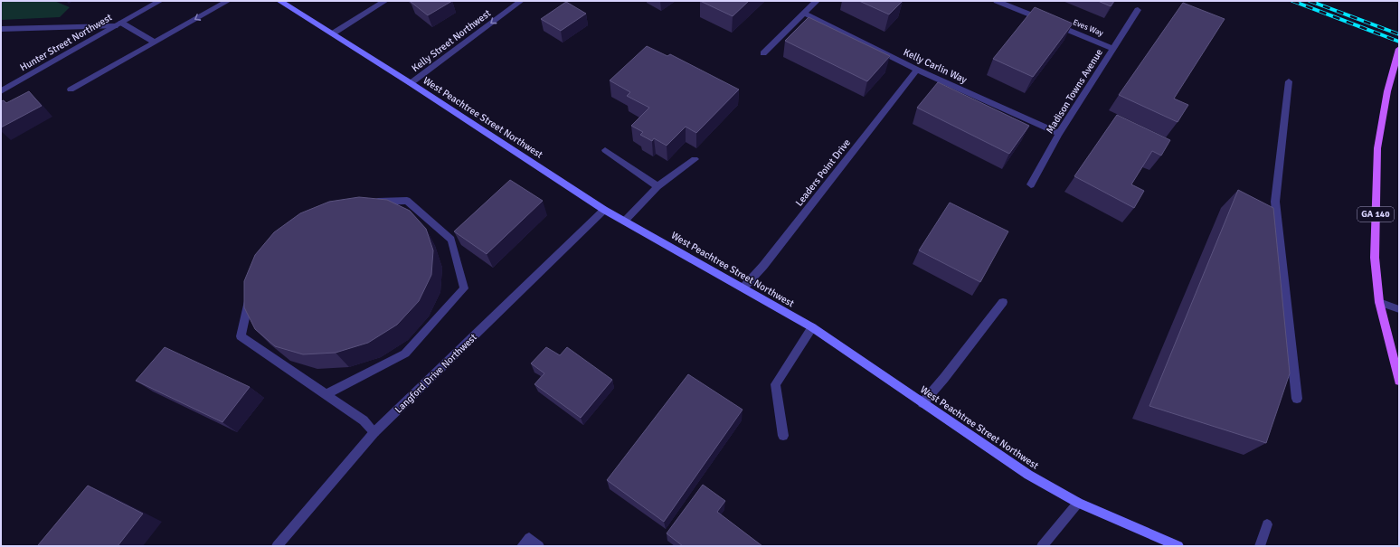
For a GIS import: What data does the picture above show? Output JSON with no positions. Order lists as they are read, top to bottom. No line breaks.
{"streets":{"main road":["GA 140"],"street":["Eves Way","Kelly Street Northwest","Hunter Street Northwest","Kelly Carlin Way","Madison Towns Avenue","West Peachtree Street Northwest","Leaders Point Drive","Langford Drive Northwest"]},"crossings":[["Eves Way","Madison Towns Avenue"],["Kelly Street Northwest","West Peachtree Street Northwest"],["Kelly Carlin Way","Madison Towns Avenue"],["Kelly Carlin Way","Leaders Point Drive"],["West Peachtree Street Northwest","Leaders Point Drive"],["West Peachtree Street Northwest","Langford Drive Northwest"]],"one_way":["Kelly Street Northwest"]}
